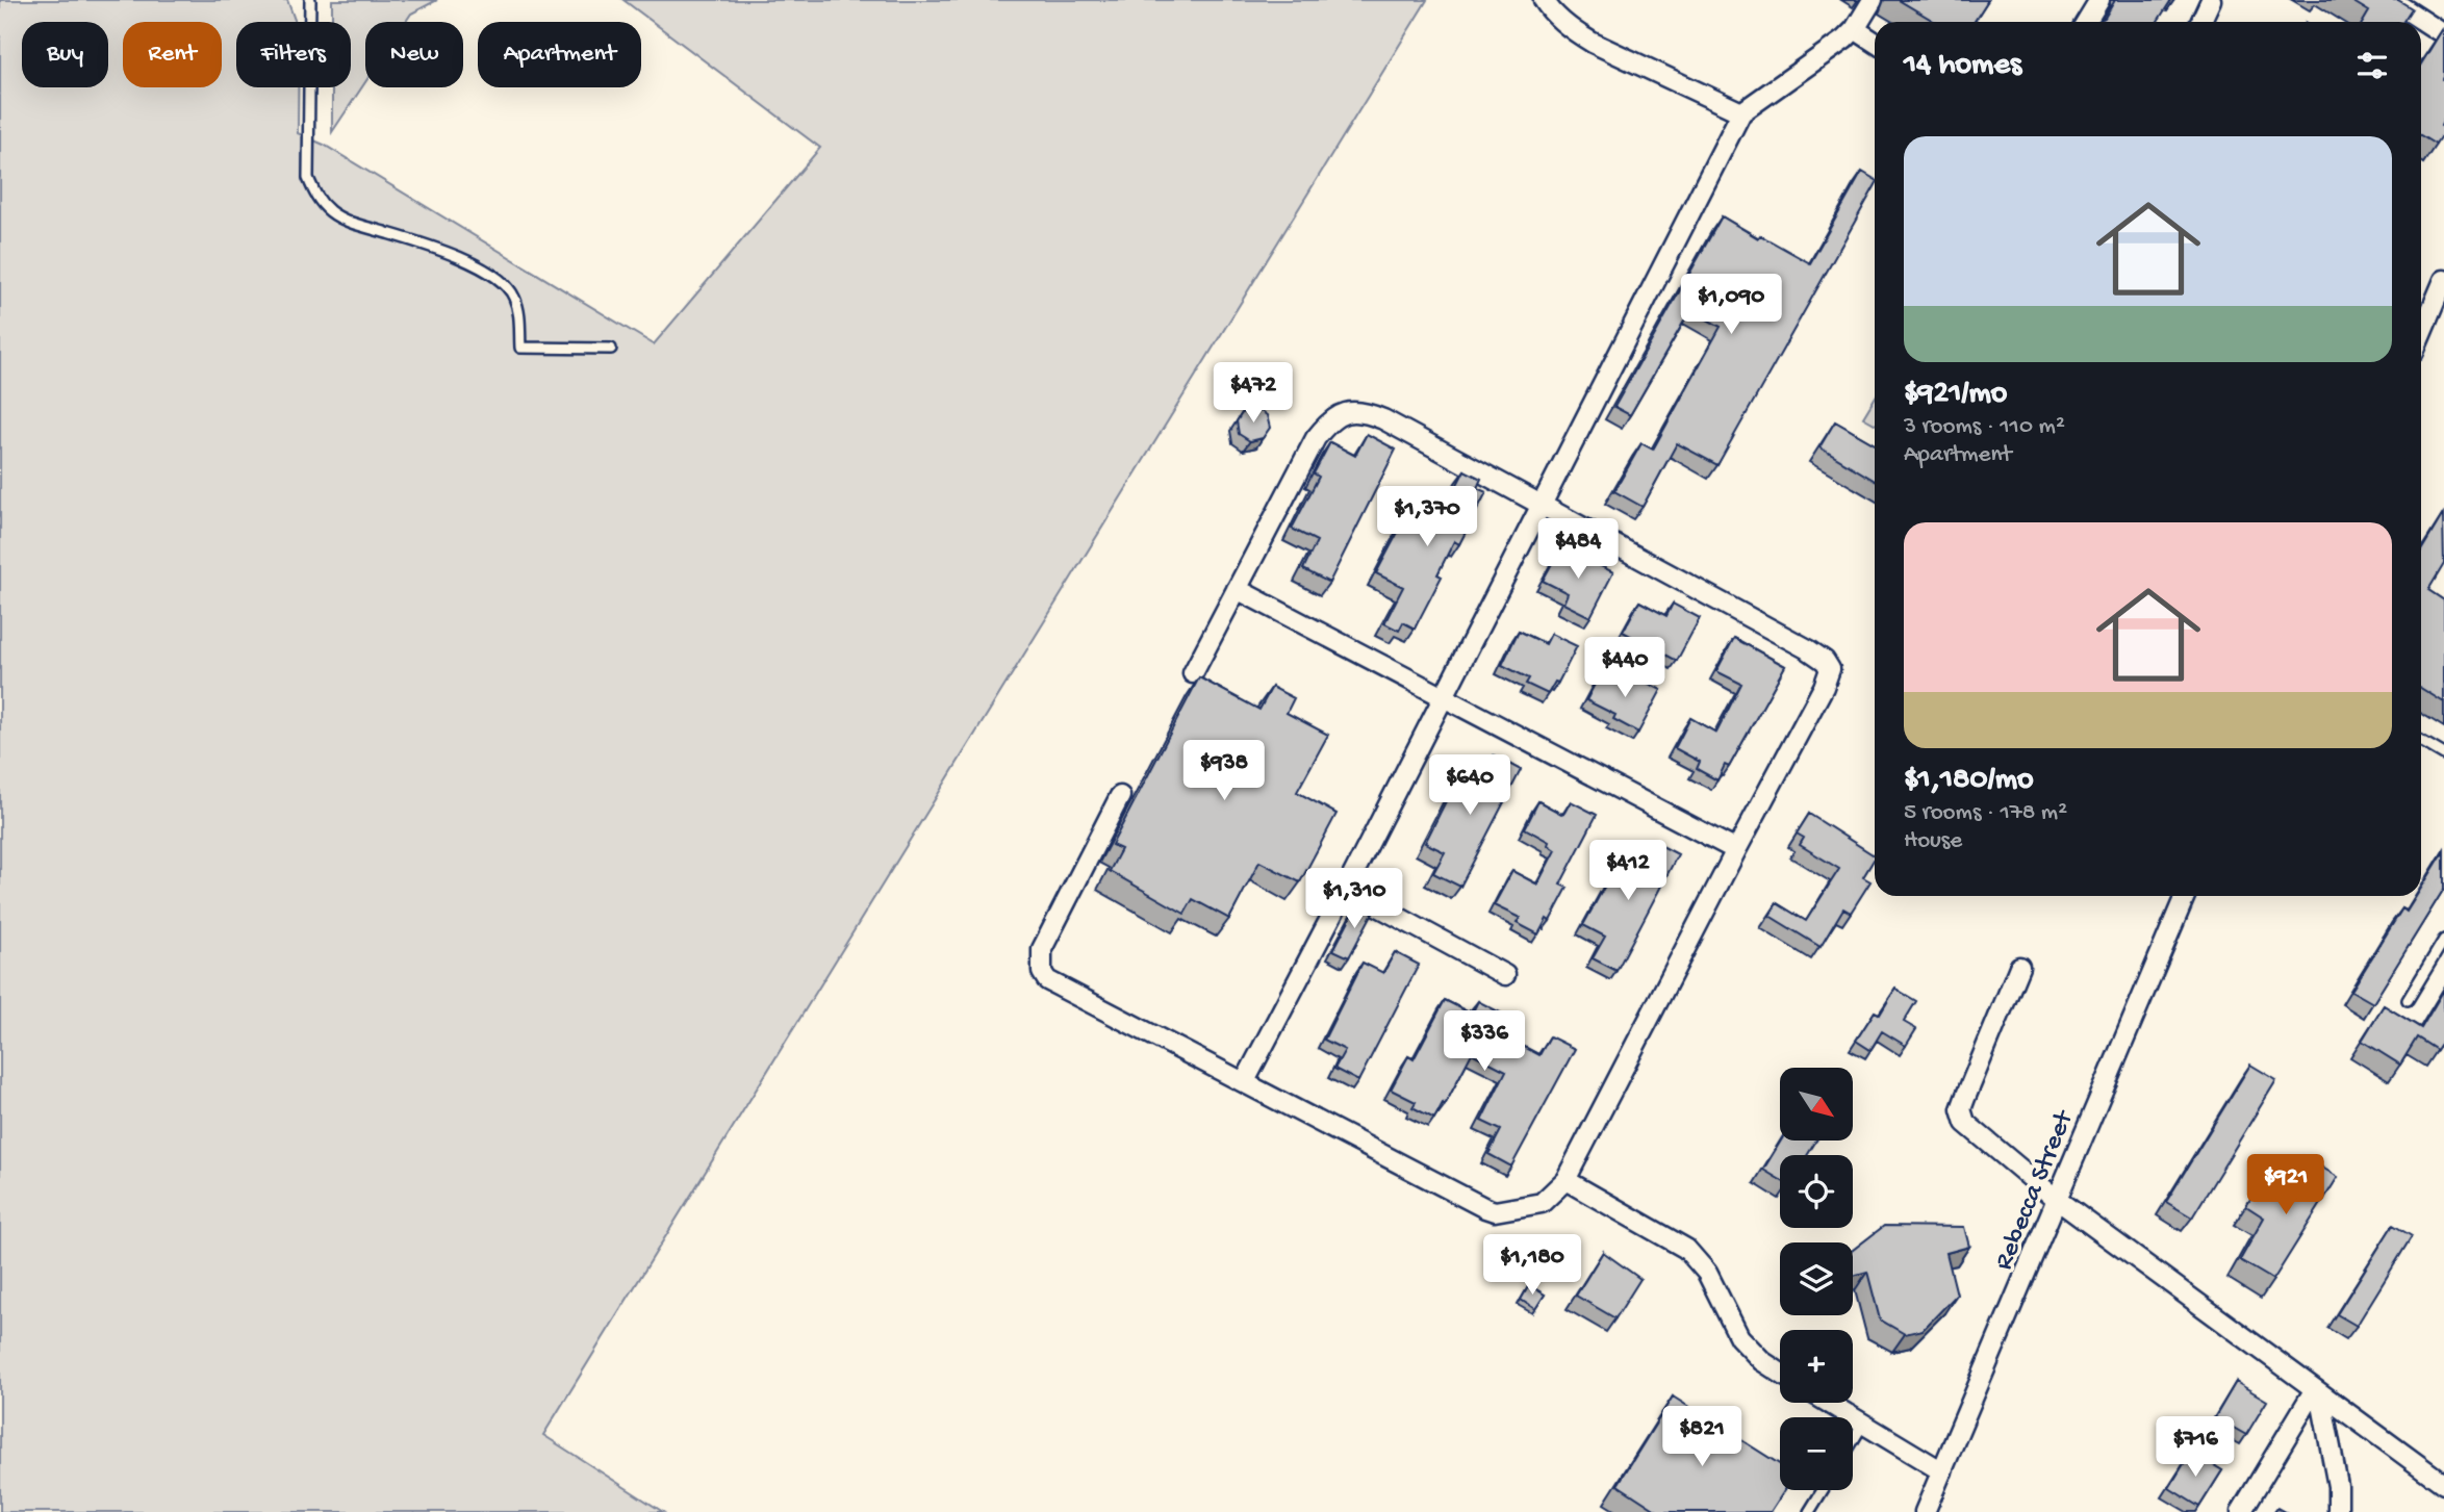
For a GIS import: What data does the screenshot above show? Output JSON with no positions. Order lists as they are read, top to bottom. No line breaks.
{"streets":{"street":["Rebecca Street"]},"north":"bottom right","page":{"chip":["Buy","Rent","Filters","New","Apartment"],"heading":"14 homes","list":[{"name":"$921/mo","note":"3 rooms · 110 m² · Apartment"},{"name":"$1,180/mo","note":"5 rooms · 178 m² · House"}],"price":["$1,090","$472","$1,370","$484","$440","$938","$640","$412","$1,310","$336","$921","$1,180","$821","$716"],"map_buttons":["+","−"]}}
